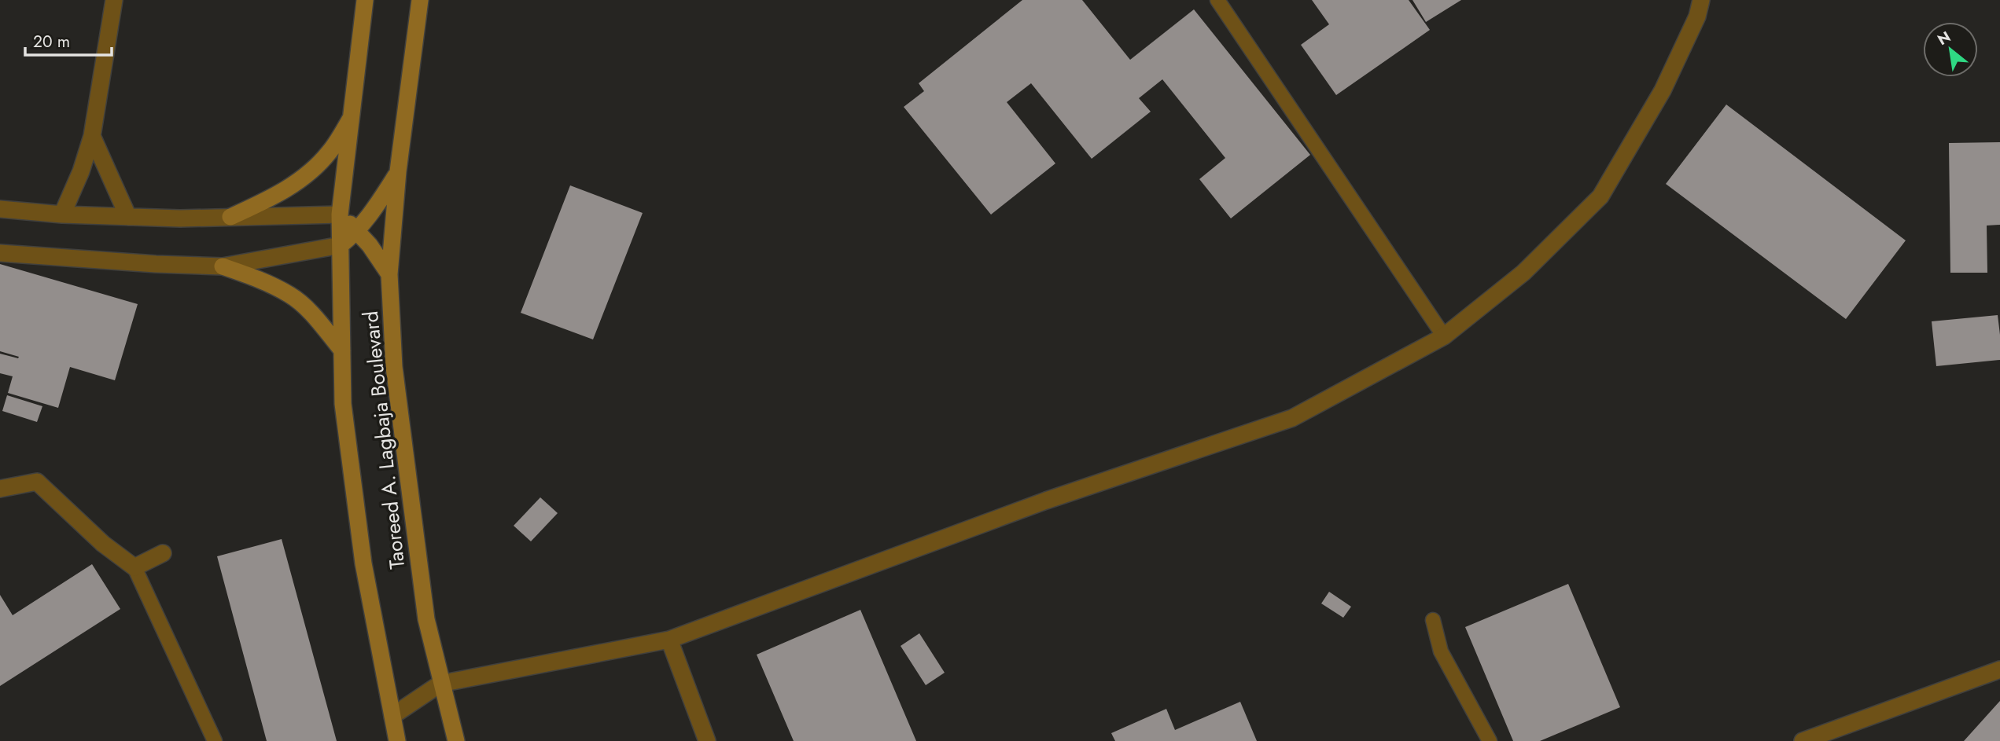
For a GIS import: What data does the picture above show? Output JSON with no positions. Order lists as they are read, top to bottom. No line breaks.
{"streets":{"street":["Taoreed A. Lagbaja Boulevard"]},"scale_bar":"20 m","north":"top left"}
